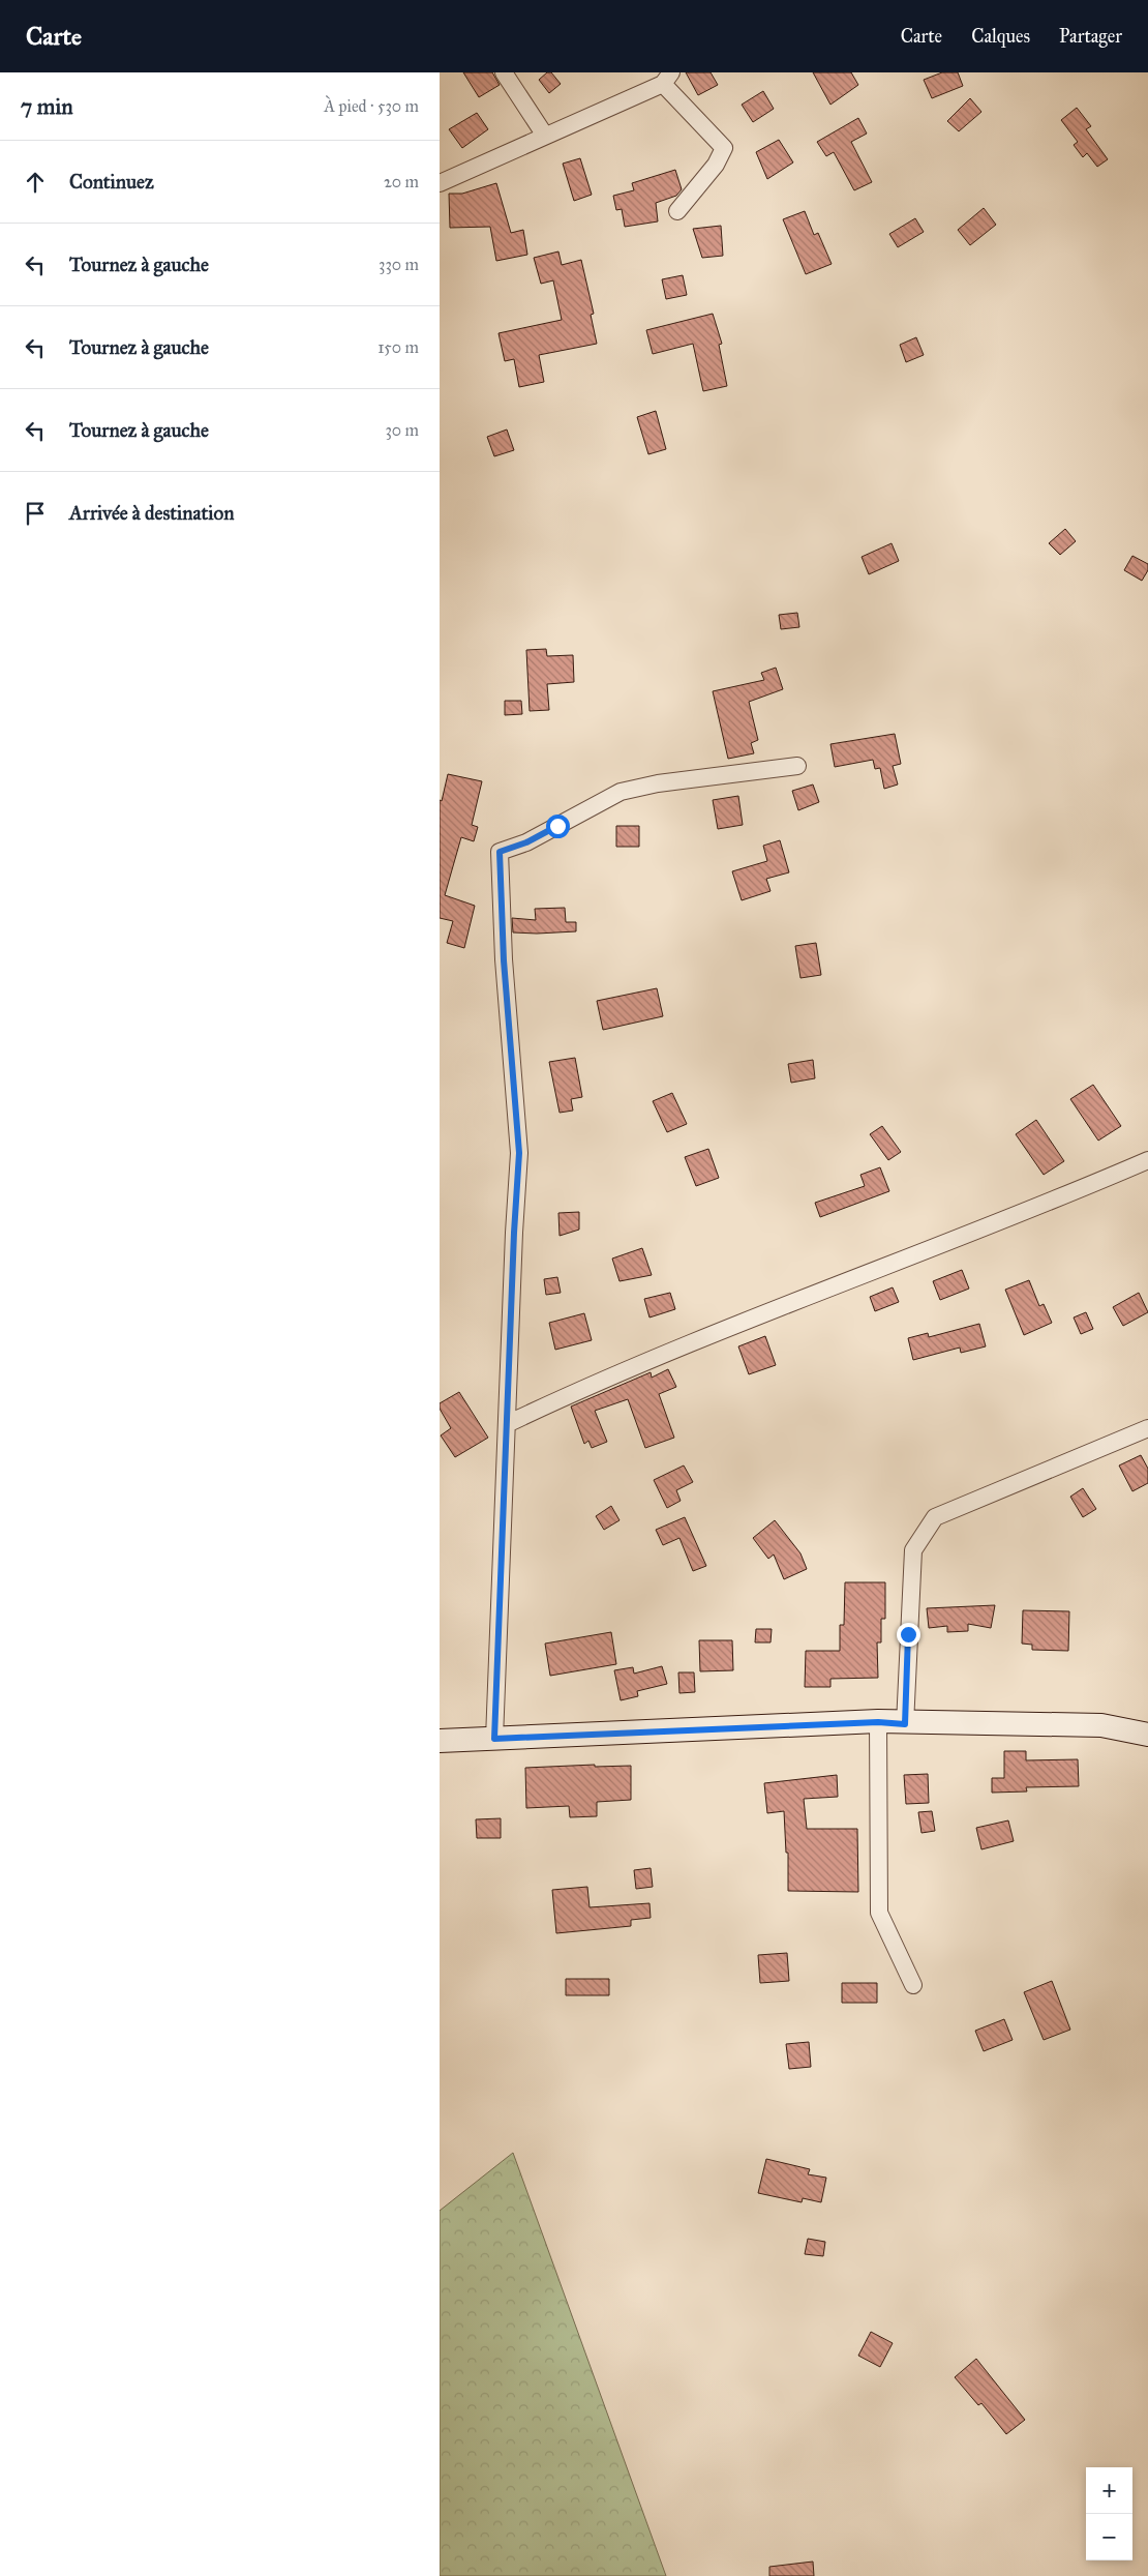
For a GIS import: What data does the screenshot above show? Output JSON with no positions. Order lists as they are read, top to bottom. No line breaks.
{"page":{"header":"Carte","nav":["Carte","Calques","Partager"],"heading":["7 min","À pied · 530 m"],"list":[["Continuez","20 m"],["Tournez à gauche","330 m"],["Tournez à gauche","150 m"],["Tournez à gauche","30 m"],"Arrivée à destination"],"map_buttons":["+","−"]}}
